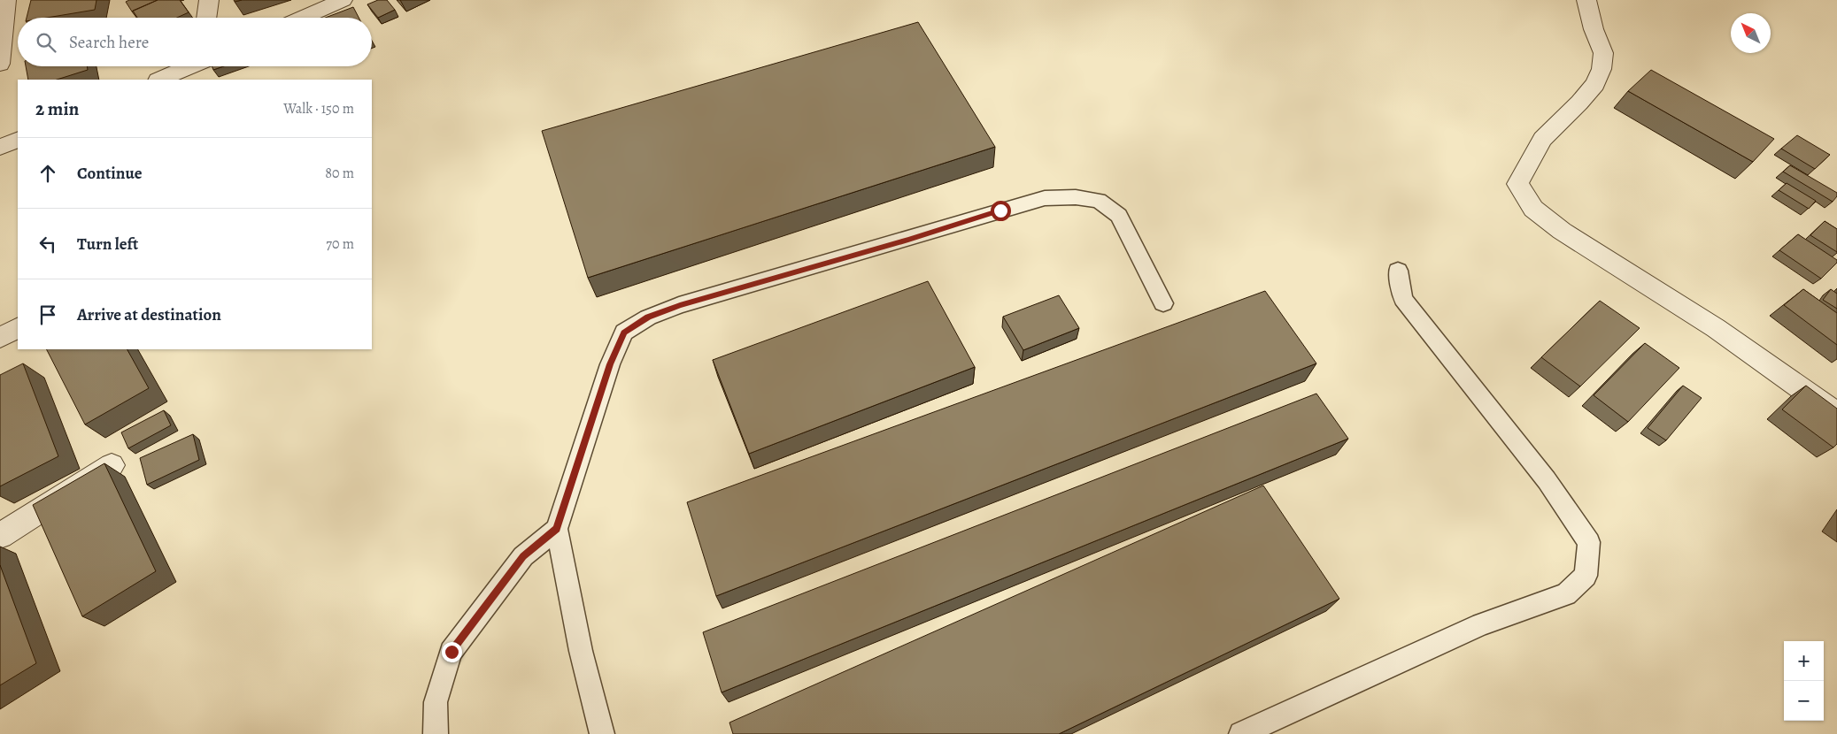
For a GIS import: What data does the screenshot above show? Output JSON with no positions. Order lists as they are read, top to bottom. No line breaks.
{"north":"top left","page":{"search":"Search here","heading":["2 min","Walk · 150 m"],"list":[["Continue","80 m"],["Turn left","70 m"],"Arrive at destination"],"map_buttons":["+","−"]}}
